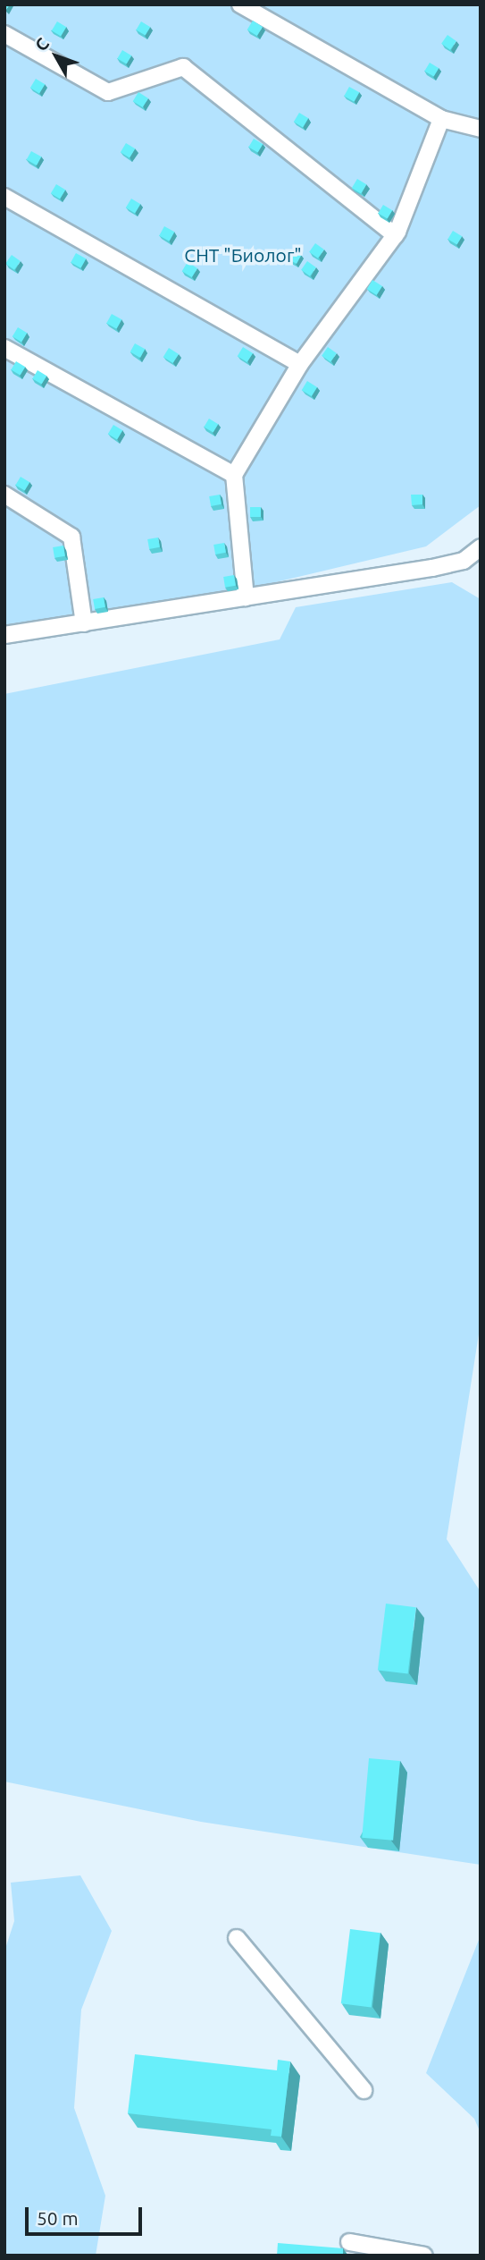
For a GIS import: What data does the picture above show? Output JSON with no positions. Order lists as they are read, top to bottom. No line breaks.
{"parks":["СНТ \"Биолог\""],"scale_bar":"50 m","north":"top left"}
